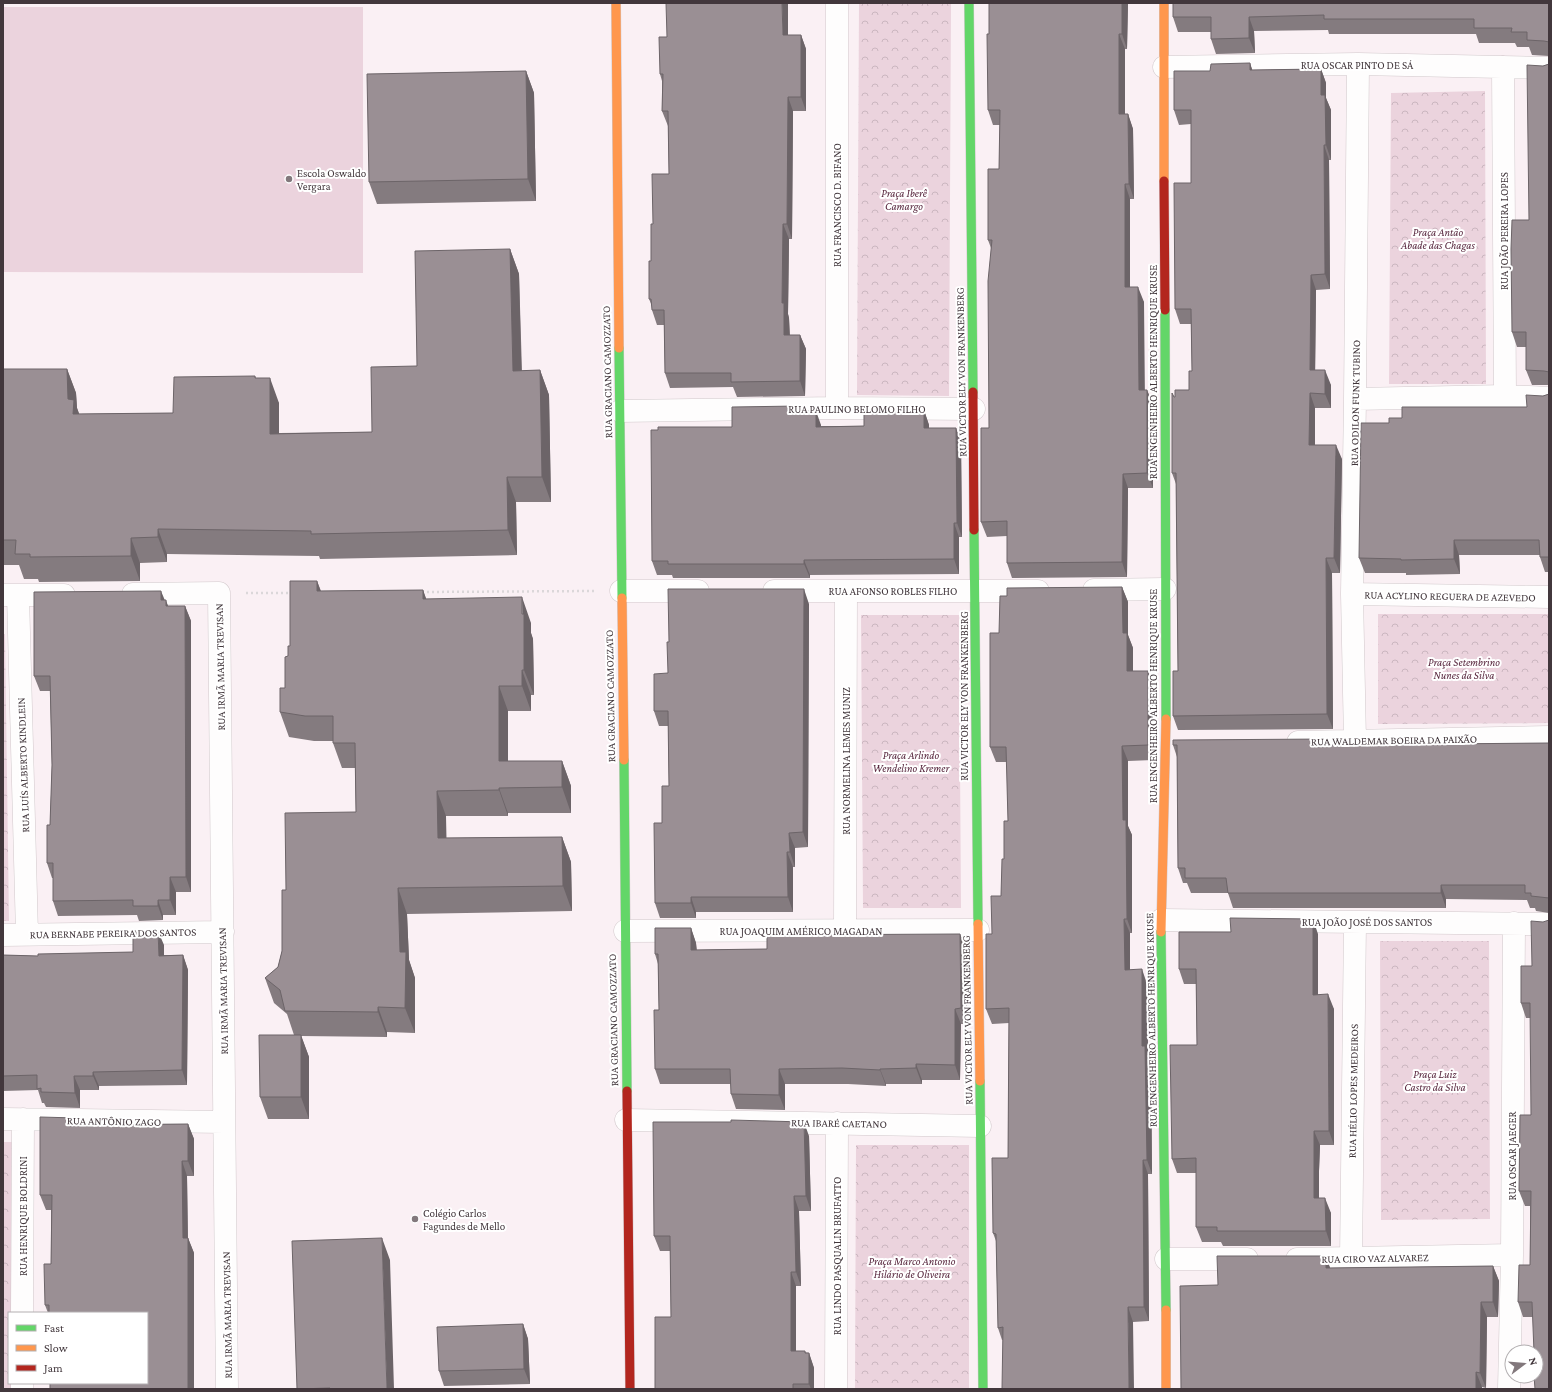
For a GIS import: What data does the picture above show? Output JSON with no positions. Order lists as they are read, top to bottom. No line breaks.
{"streets":{"street":["RUA OSCAR PINTO DE SÁ","RUA FRANCISCO D. BIFANO","RUA JOÃO PEREIRA LOPES","RUA GRACIANO CAMOZZATO","RUA VICTOR ELY VON FRANKENBERG","RUA ENGENHEIRO ALBERTO HENRIQUE KRUSE","RUA ODILON FUNK TUBINO","RUA PAULINO BELOMO FILHO","RUA AFONSO ROBLES FILHO","RUA ACYLINO REGUERA DE AZEVEDO","RUA IRMÃ MARIA TREVISAN","RUA WALDEMAR BOEIRA DA PAIXÃO","RUA NORMELINA LEMES MUNIZ","RUA LUÍS ALBERTO KINDLEIN","RUA JOÃO JOSÉ DOS SANTOS","RUA JOAQUIM AMÉRICO MAGADAN","RUA BERNABE PEREIRA DOS SANTOS","RUA HÉLIO LOPES MEDEIROS","RUA ANTÔNIO ZAGO","RUA IBARÉ CAETANO","RUA OSCAR JAEGER","RUA HENRIQUE BOLDRINI","RUA LINDO PASQUALIN BRUFATTO","RUA CIRO VAZ ALVAREZ"]},"crossings":[["RUA OSCAR PINTO DE SÁ","RUA JOÃO PEREIRA LOPES"],["RUA OSCAR PINTO DE SÁ","RUA ENGENHEIRO ALBERTO HENRIQUE KRUSE"],["RUA OSCAR PINTO DE SÁ","RUA ODILON FUNK TUBINO"],["RUA FRANCISCO D. BIFANO","RUA PAULINO BELOMO FILHO"],["RUA GRACIANO CAMOZZATO","RUA PAULINO BELOMO FILHO"],["RUA GRACIANO CAMOZZATO","RUA JOAQUIM AMÉRICO MAGADAN"],["RUA GRACIANO CAMOZZATO","RUA IBARÉ CAETANO"],["RUA VICTOR ELY VON FRANKENBERG","RUA PAULINO BELOMO FILHO"],["RUA VICTOR ELY VON FRANKENBERG","RUA AFONSO ROBLES FILHO"],["RUA VICTOR ELY VON FRANKENBERG","RUA JOAQUIM AMÉRICO MAGADAN"],["RUA VICTOR ELY VON FRANKENBERG","RUA IBARÉ CAETANO"],["RUA ENGENHEIRO ALBERTO HENRIQUE KRUSE","RUA JOÃO JOSÉ DOS SANTOS"],["RUA ENGENHEIRO ALBERTO HENRIQUE KRUSE","RUA CIRO VAZ ALVAREZ"],["RUA ODILON FUNK TUBINO","RUA ACYLINO REGUERA DE AZEVEDO"],["RUA ODILON FUNK TUBINO","RUA WALDEMAR BOEIRA DA PAIXÃO"],["RUA AFONSO ROBLES FILHO","RUA NORMELINA LEMES MUNIZ"],["RUA IRMÃ MARIA TREVISAN","RUA BERNABE PEREIRA DOS SANTOS"],["RUA IRMÃ MARIA TREVISAN","RUA ANTÔNIO ZAGO"],["RUA NORMELINA LEMES MUNIZ","RUA JOAQUIM AMÉRICO MAGADAN"],["RUA LUÍS ALBERTO KINDLEIN","RUA BERNABE PEREIRA DOS SANTOS"],["RUA JOÃO JOSÉ DOS SANTOS","RUA HÉLIO LOPES MEDEIROS"],["RUA JOÃO JOSÉ DOS SANTOS","RUA OSCAR JAEGER"],["RUA HÉLIO LOPES MEDEIROS","RUA CIRO VAZ ALVAREZ"],["RUA ANTÔNIO ZAGO","RUA HENRIQUE BOLDRINI"],["RUA IBARÉ CAETANO","RUA LINDO PASQUALIN BRUFATTO"],["RUA OSCAR JAEGER","RUA CIRO VAZ ALVAREZ"]],"parks":["Praça Iberê Camargo","Praça Antão Abade das Chagas","Praça Setembrino Nunes da Silva","Praça Arlindo Wendelino Kremer","Praça Luiz Castro da Silva","Praça Marco Antonio Hilário de Oliveira"],"places":["Escola Oswaldo Vergara","Colégio Carlos Fagundes de Mello"],"legend":["Fast","Slow","Jam"],"north":"right"}
